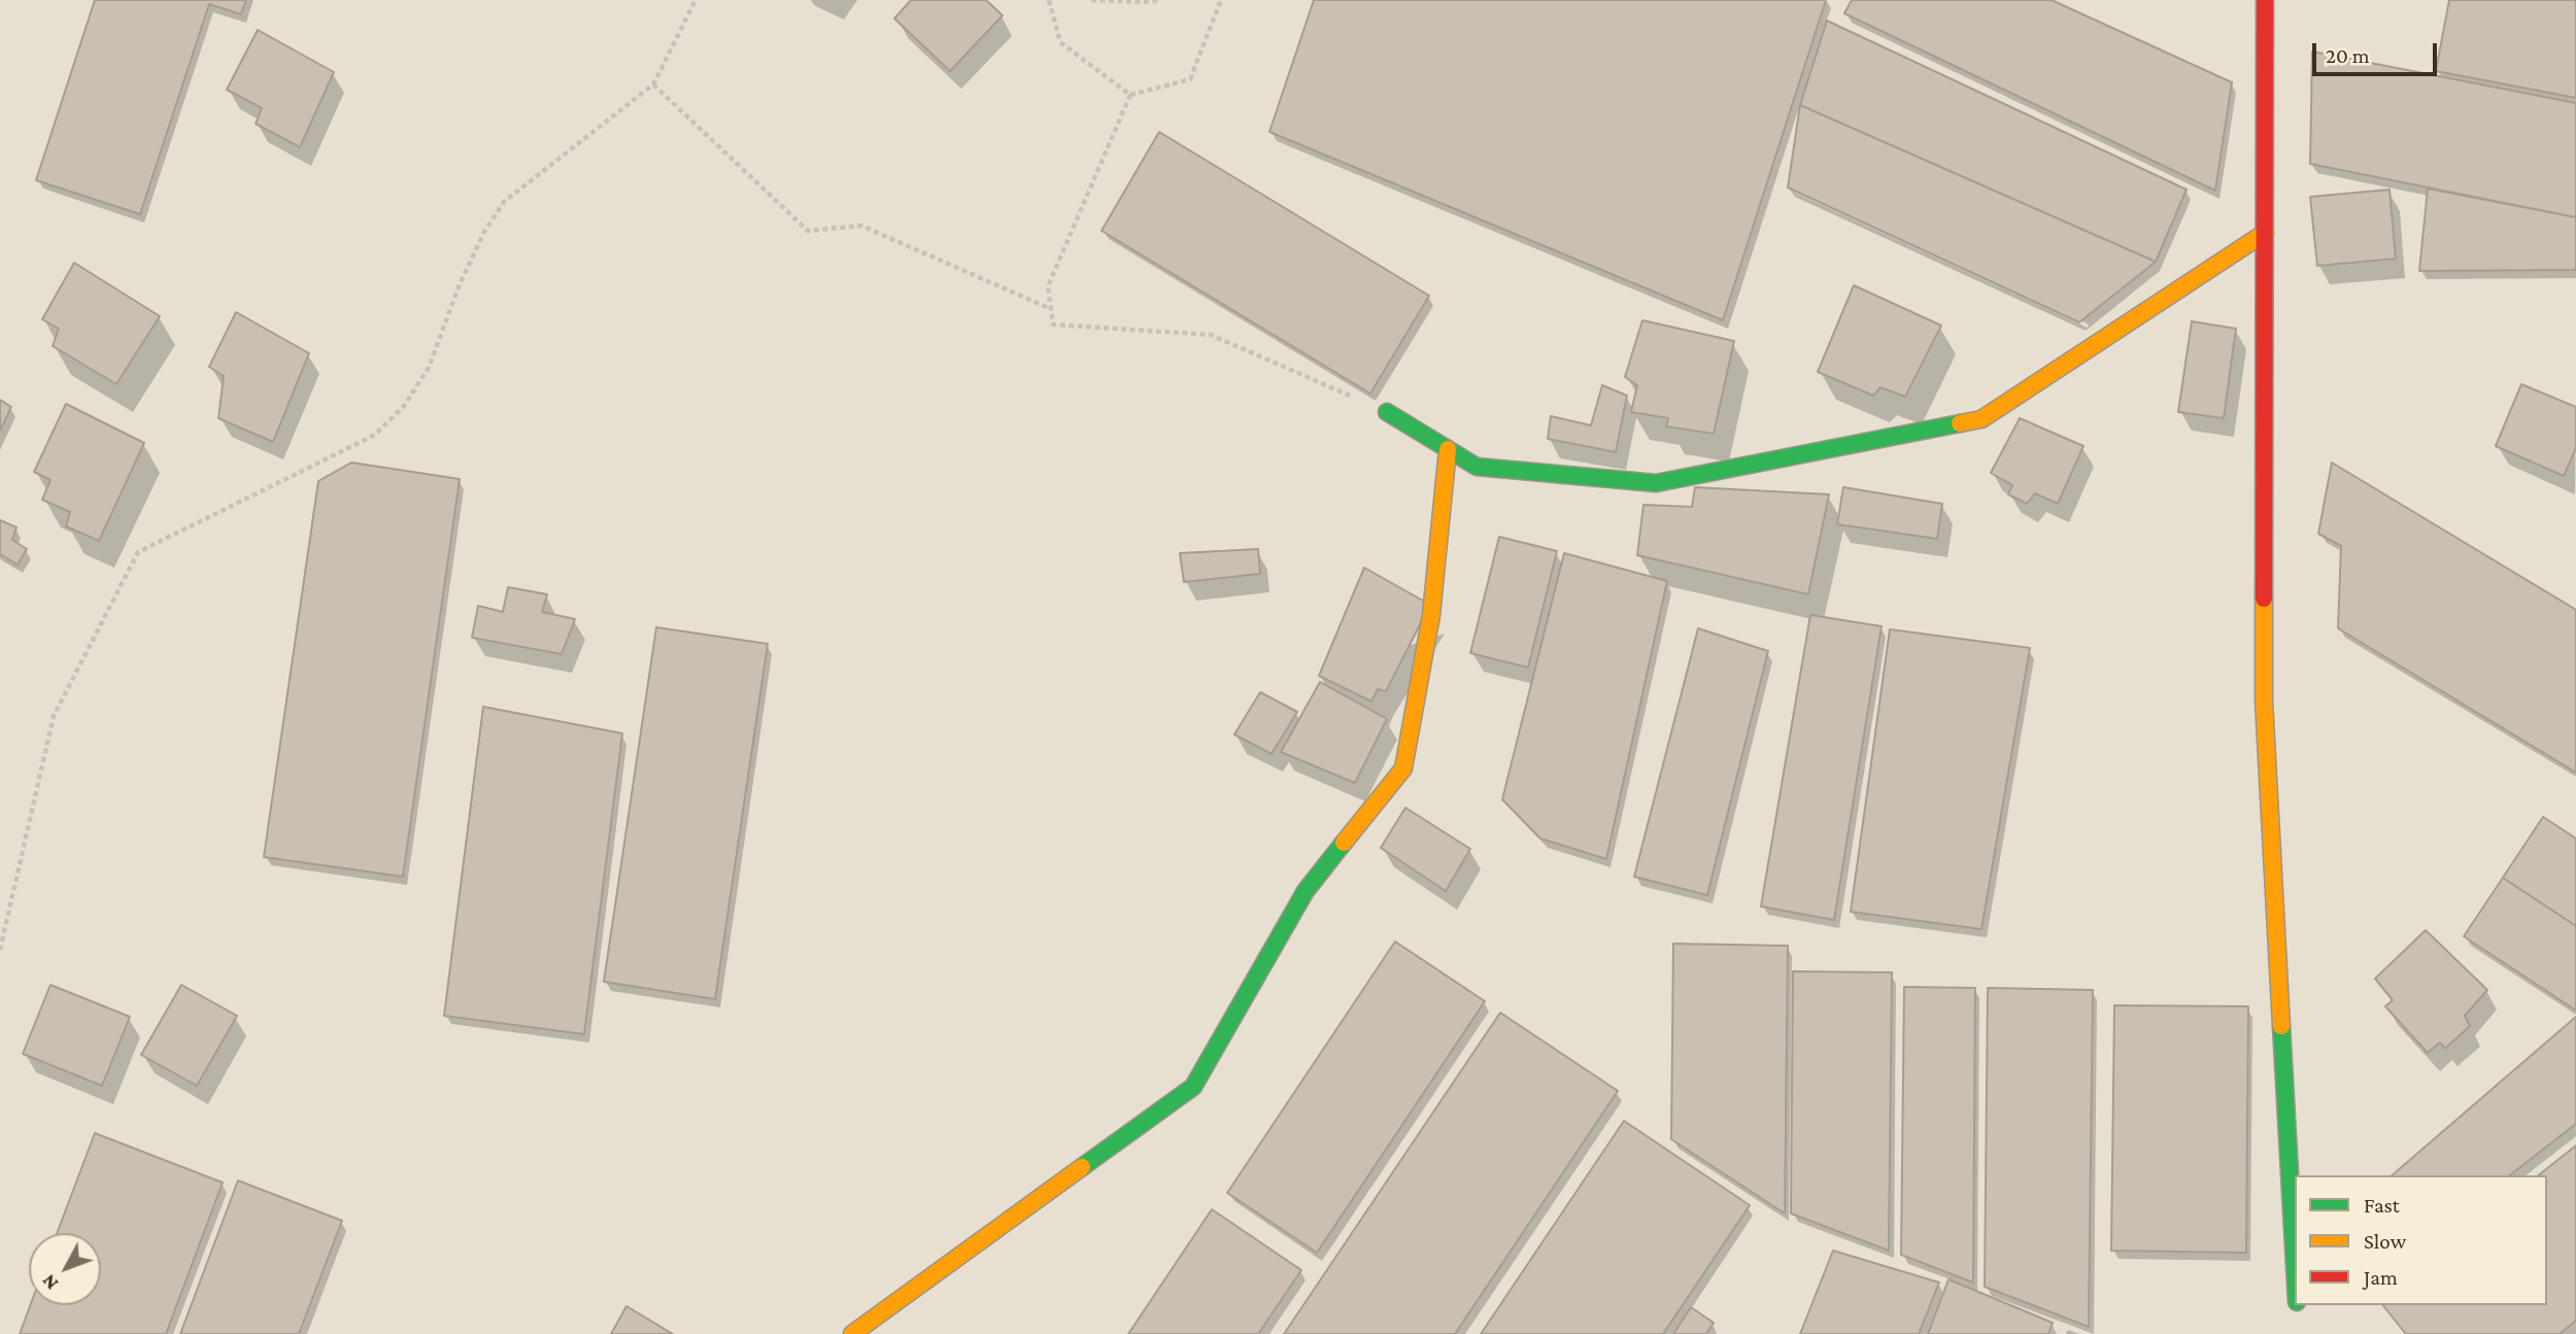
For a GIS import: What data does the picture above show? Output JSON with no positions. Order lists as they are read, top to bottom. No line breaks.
{"legend":["Fast","Slow","Jam"],"scale_bar":"20 m","north":"bottom left"}
